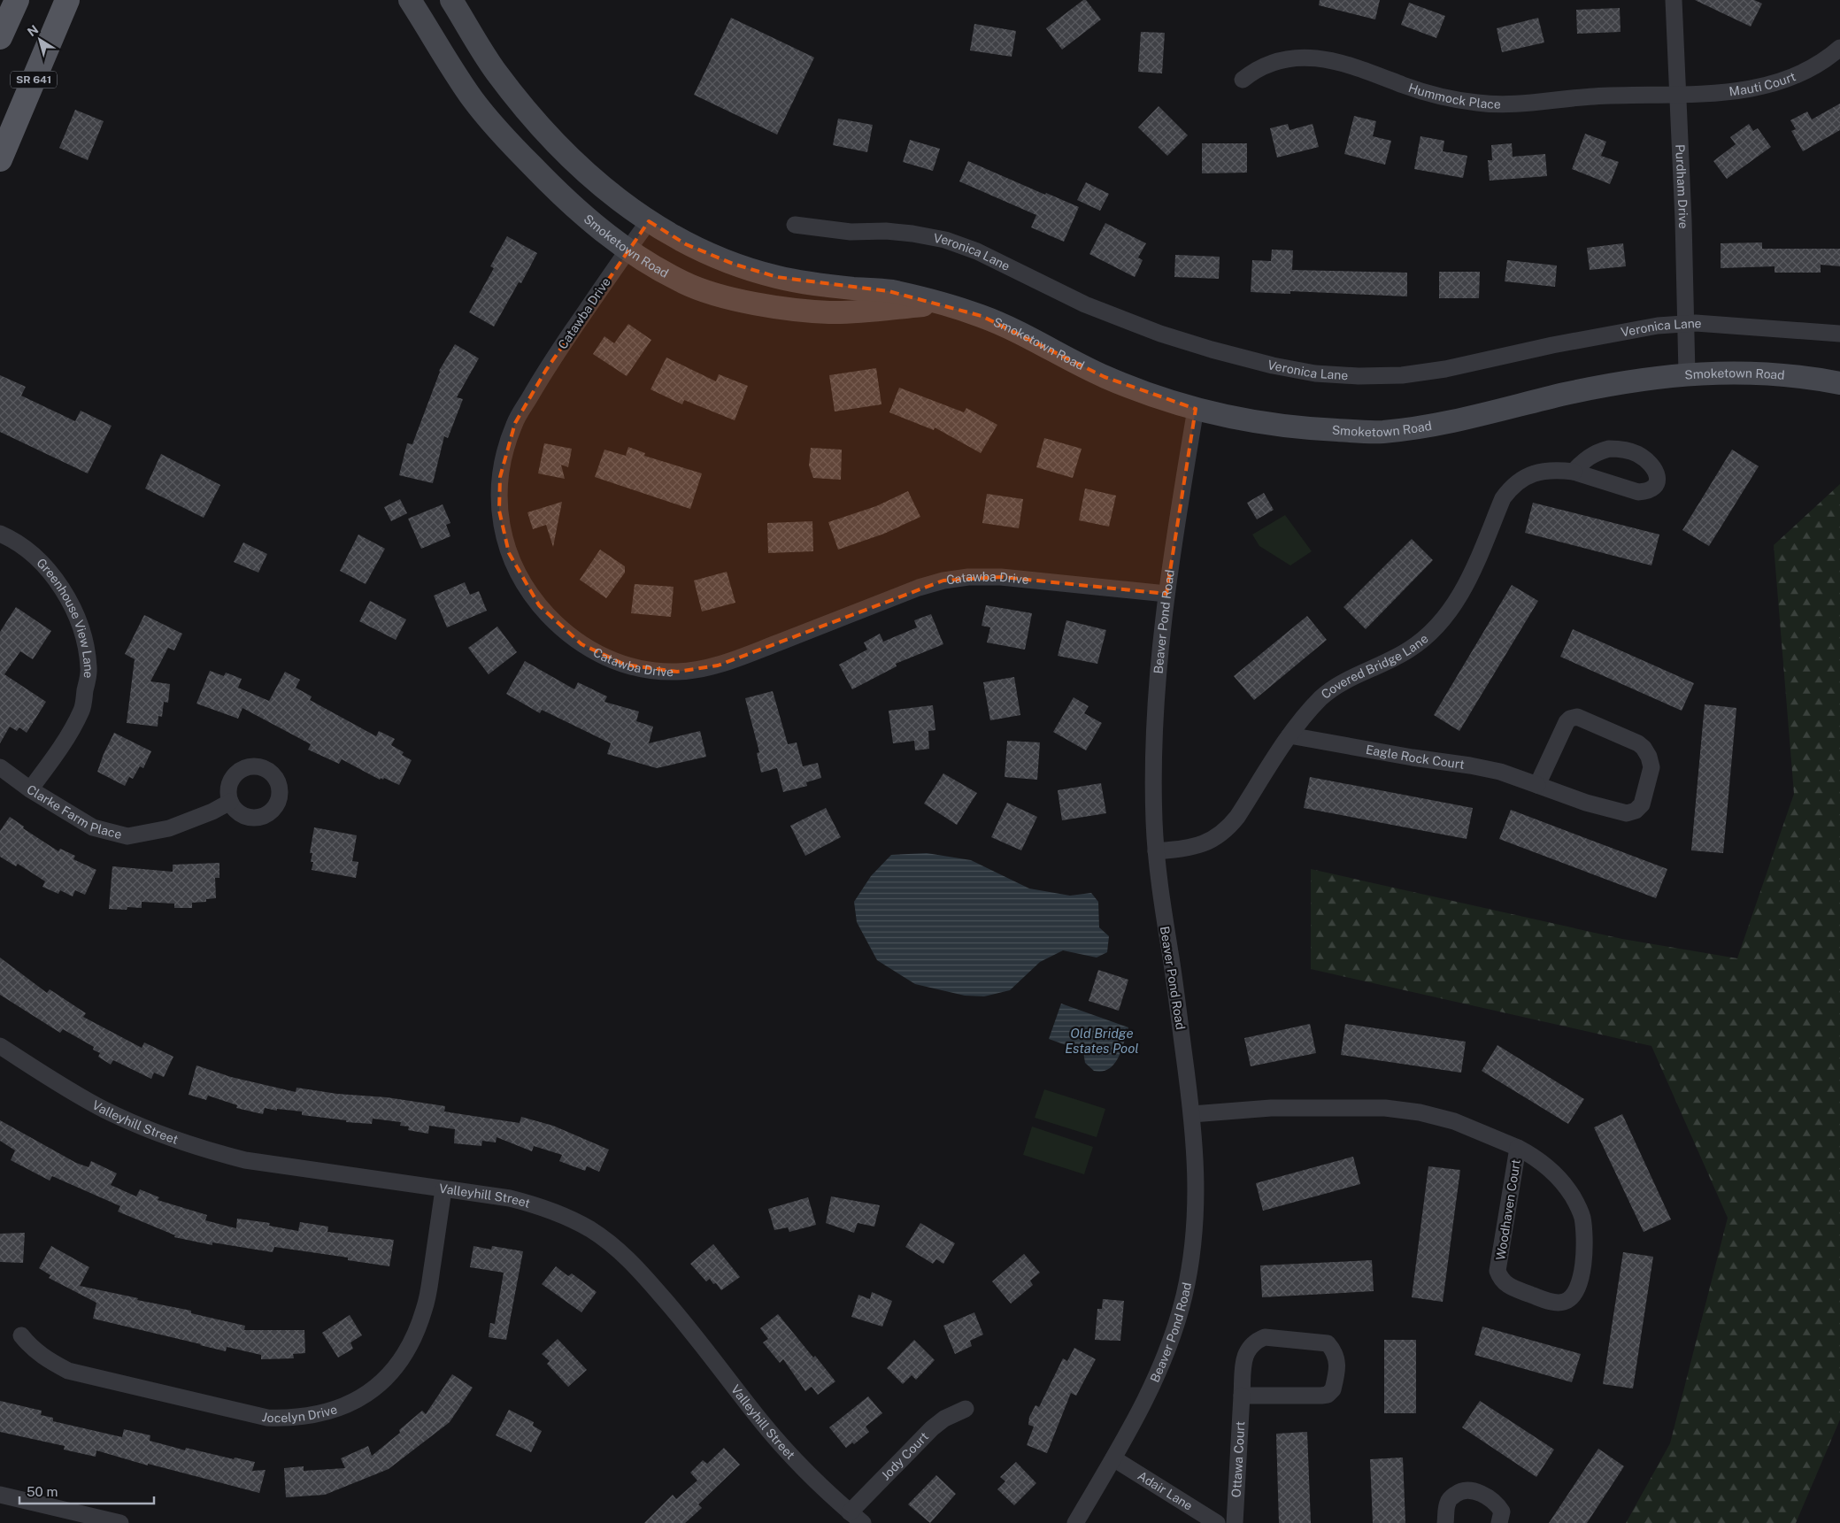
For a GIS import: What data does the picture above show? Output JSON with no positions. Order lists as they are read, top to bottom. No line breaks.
{"streets":{"main road":["SR 641","Smoketown Road"],"street":["Mauti Court","Hummock Place","Purdham Drive","Veronica Lane","Catawba Drive","Greenhouse View Lane","Beaver Pond Road","Covered Bridge Lane","Eagle Rock Court","Clarke Farm Place","Valleyhill Street","Woodhaven Court","Jocelyn Drive","Jody Court","Ottawa Court","Adair Lane"]},"crossings":[["Mauti Court","Hummock Place"],["Mauti Court","Purdham Drive"],["Hummock Place","Purdham Drive"],["Purdham Drive","Smoketown Road"],["Purdham Drive","Veronica Lane"],["Smoketown Road","Catawba Drive"],["Smoketown Road","Beaver Pond Road"],["Catawba Drive","Beaver Pond Road"],["Greenhouse View Lane","Clarke Farm Place"],["Beaver Pond Road","Covered Bridge Lane"],["Beaver Pond Road","Woodhaven Court"],["Beaver Pond Road","Adair Lane"],["Covered Bridge Lane","Eagle Rock Court"],["Valleyhill Street","Jocelyn Drive"],["Valleyhill Street","Jody Court"]],"water":["Old Bridge Estates Pool"],"scale_bar":"50 m","north":"top left"}
